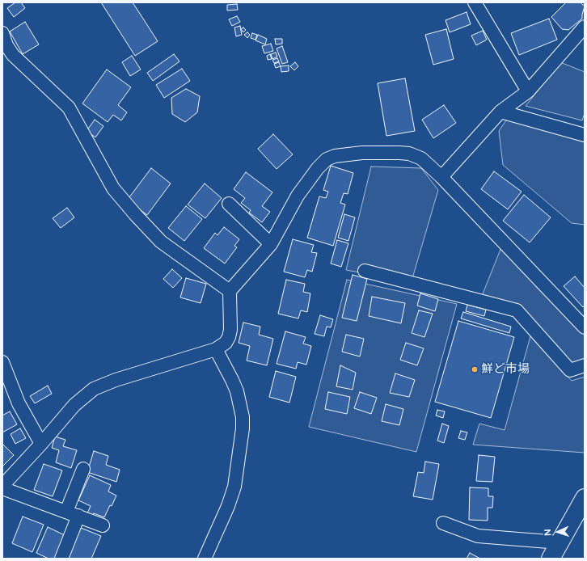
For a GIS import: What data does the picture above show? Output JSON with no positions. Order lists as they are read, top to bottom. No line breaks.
{"places":["鮮ど市場"],"north":"left"}
